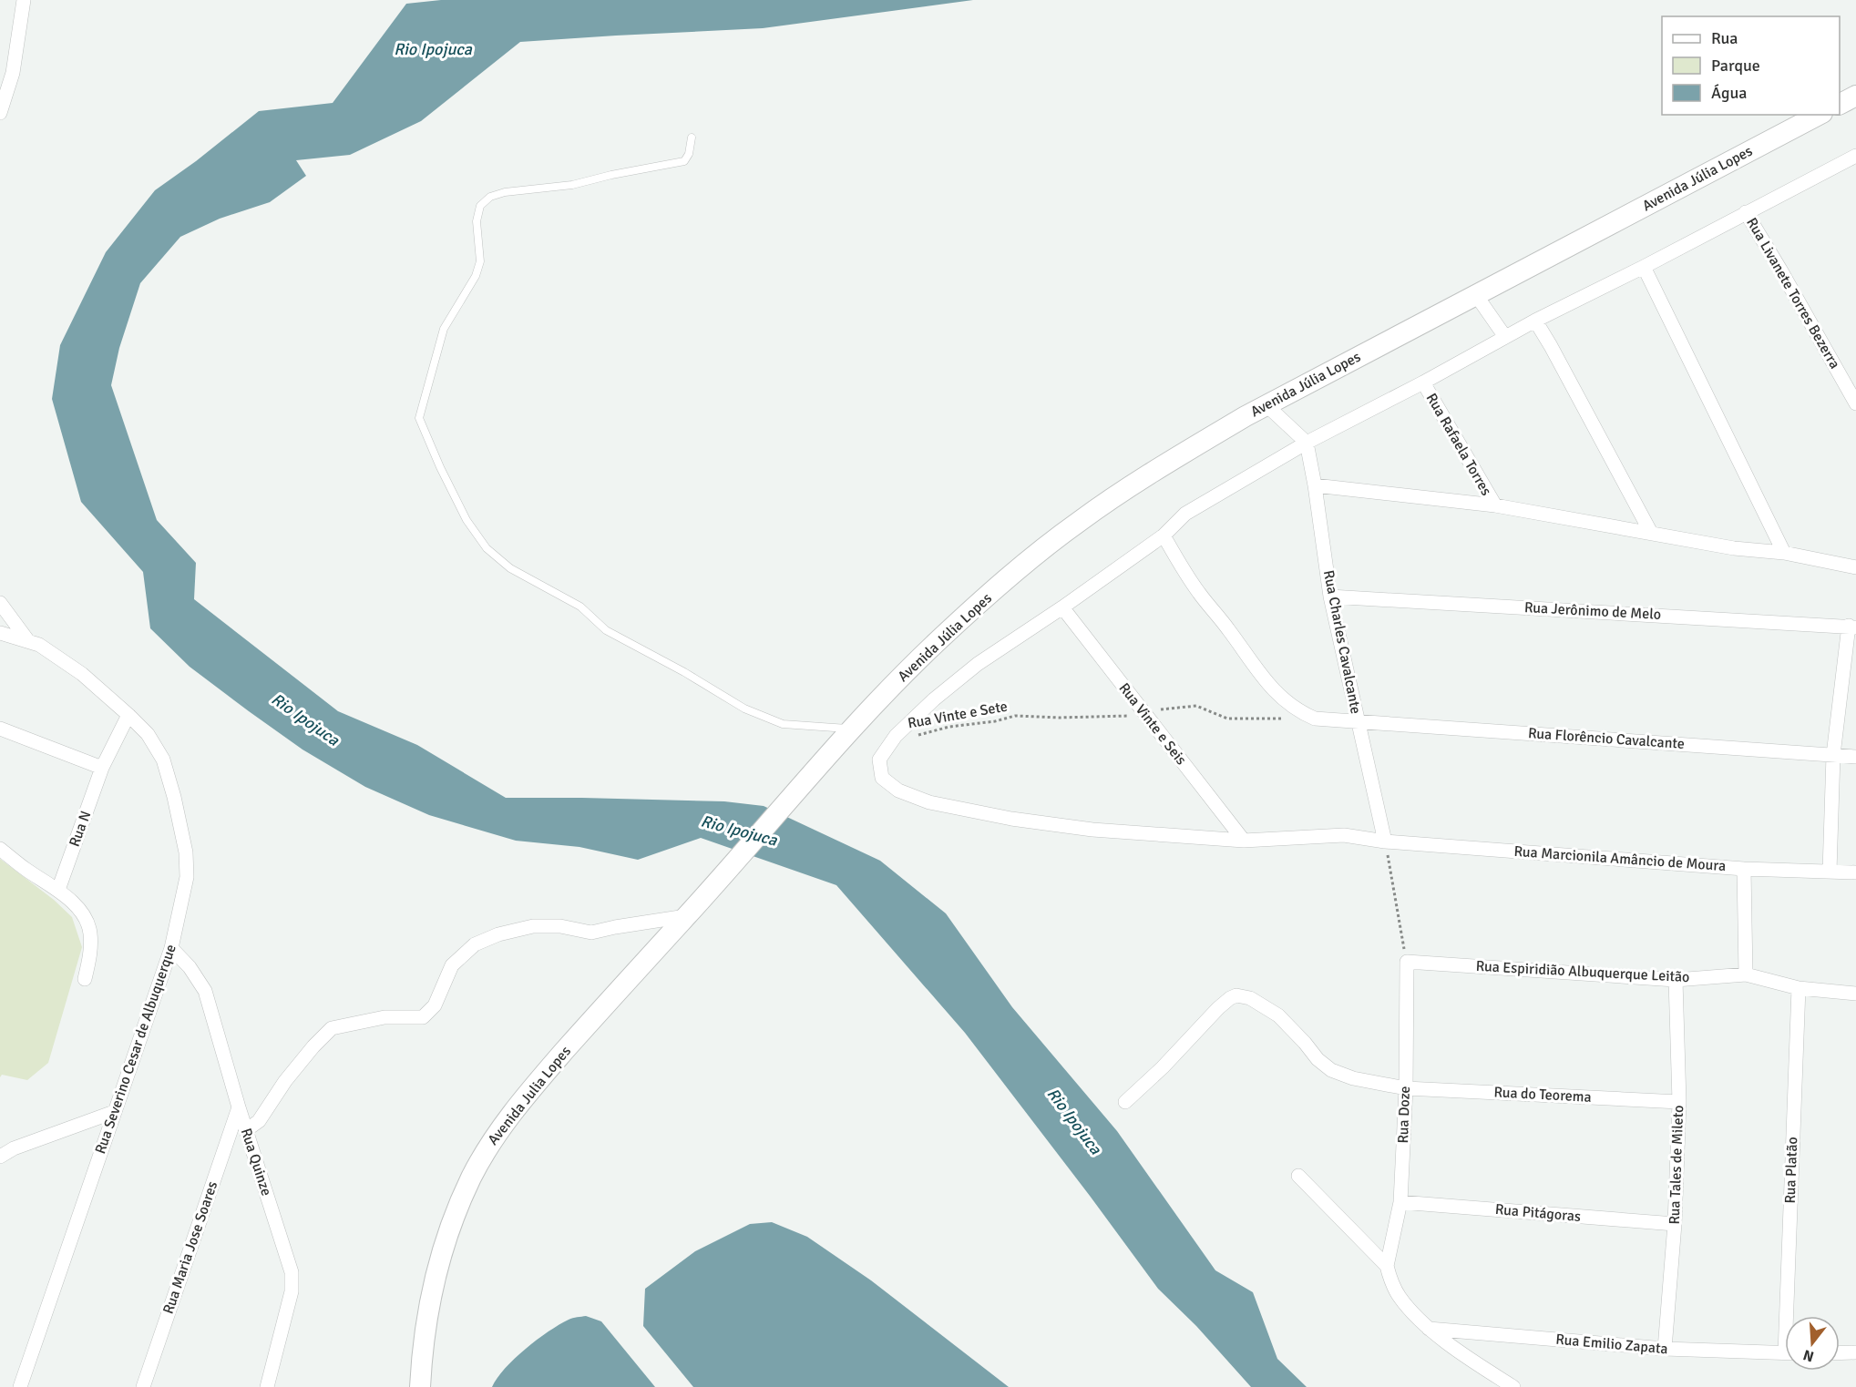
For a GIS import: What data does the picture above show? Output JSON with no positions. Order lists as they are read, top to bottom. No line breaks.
{"streets":{"main road":["Avenida Júlia Lopes","Avenida Julia Lopes"],"street":["Rua Livanete Torres Bezerra","Rua Rafaela Torres","Rua Jerônimo de Melo","Rua Charles Cavalcante","Rua Vinte e Seis","Rua Florêncio Cavalcante","Rua N","Rua Marcionila Amâncio de Moura","Rua Espiridião Albuquerque Leitão","Rua Severino Cesar de Albuquerque","Rua do Teorema","Rua Doze","Rua Quinze","Rua Tales de Mileto","Rua Platão","Rua Pitágoras","Rua Maria Jose Soares","Rua Emilio Zapata"],"path":["Rua Vinte e Sete"]},"crossings":[["Avenida Júlia Lopes","Avenida Julia Lopes"],["Rua Jerônimo de Melo","Rua Charles Cavalcante"],["Rua Charles Cavalcante","Rua Florêncio Cavalcante"],["Rua Charles Cavalcante","Rua Marcionila Amâncio de Moura"],["Rua Vinte e Sete","Rua Vinte e Seis"],["Rua Vinte e Sete","Rua Florêncio Cavalcante"],["Rua Vinte e Sete","Rua Marcionila Amâncio de Moura"],["Rua Vinte e Seis","Rua Marcionila Amâncio de Moura"],["Rua N","Rua Severino Cesar de Albuquerque"],["Rua Espiridião Albuquerque Leitão","Rua Doze"],["Rua Espiridião Albuquerque Leitão","Rua Tales de Mileto"],["Rua Espiridião Albuquerque Leitão","Rua Platão"],["Rua Severino Cesar de Albuquerque","Rua Quinze"],["Rua do Teorema","Rua Doze"],["Rua do Teorema","Rua Tales de Mileto"],["Rua Doze","Rua Pitágoras"],["Rua Quinze","Rua Maria Jose Soares"],["Rua Tales de Mileto","Rua Pitágoras"],["Rua Tales de Mileto","Rua Emilio Zapata"]],"water":["Rio Ipojuca"],"legend":["Rua","Parque","Água"],"north":"bottom"}
